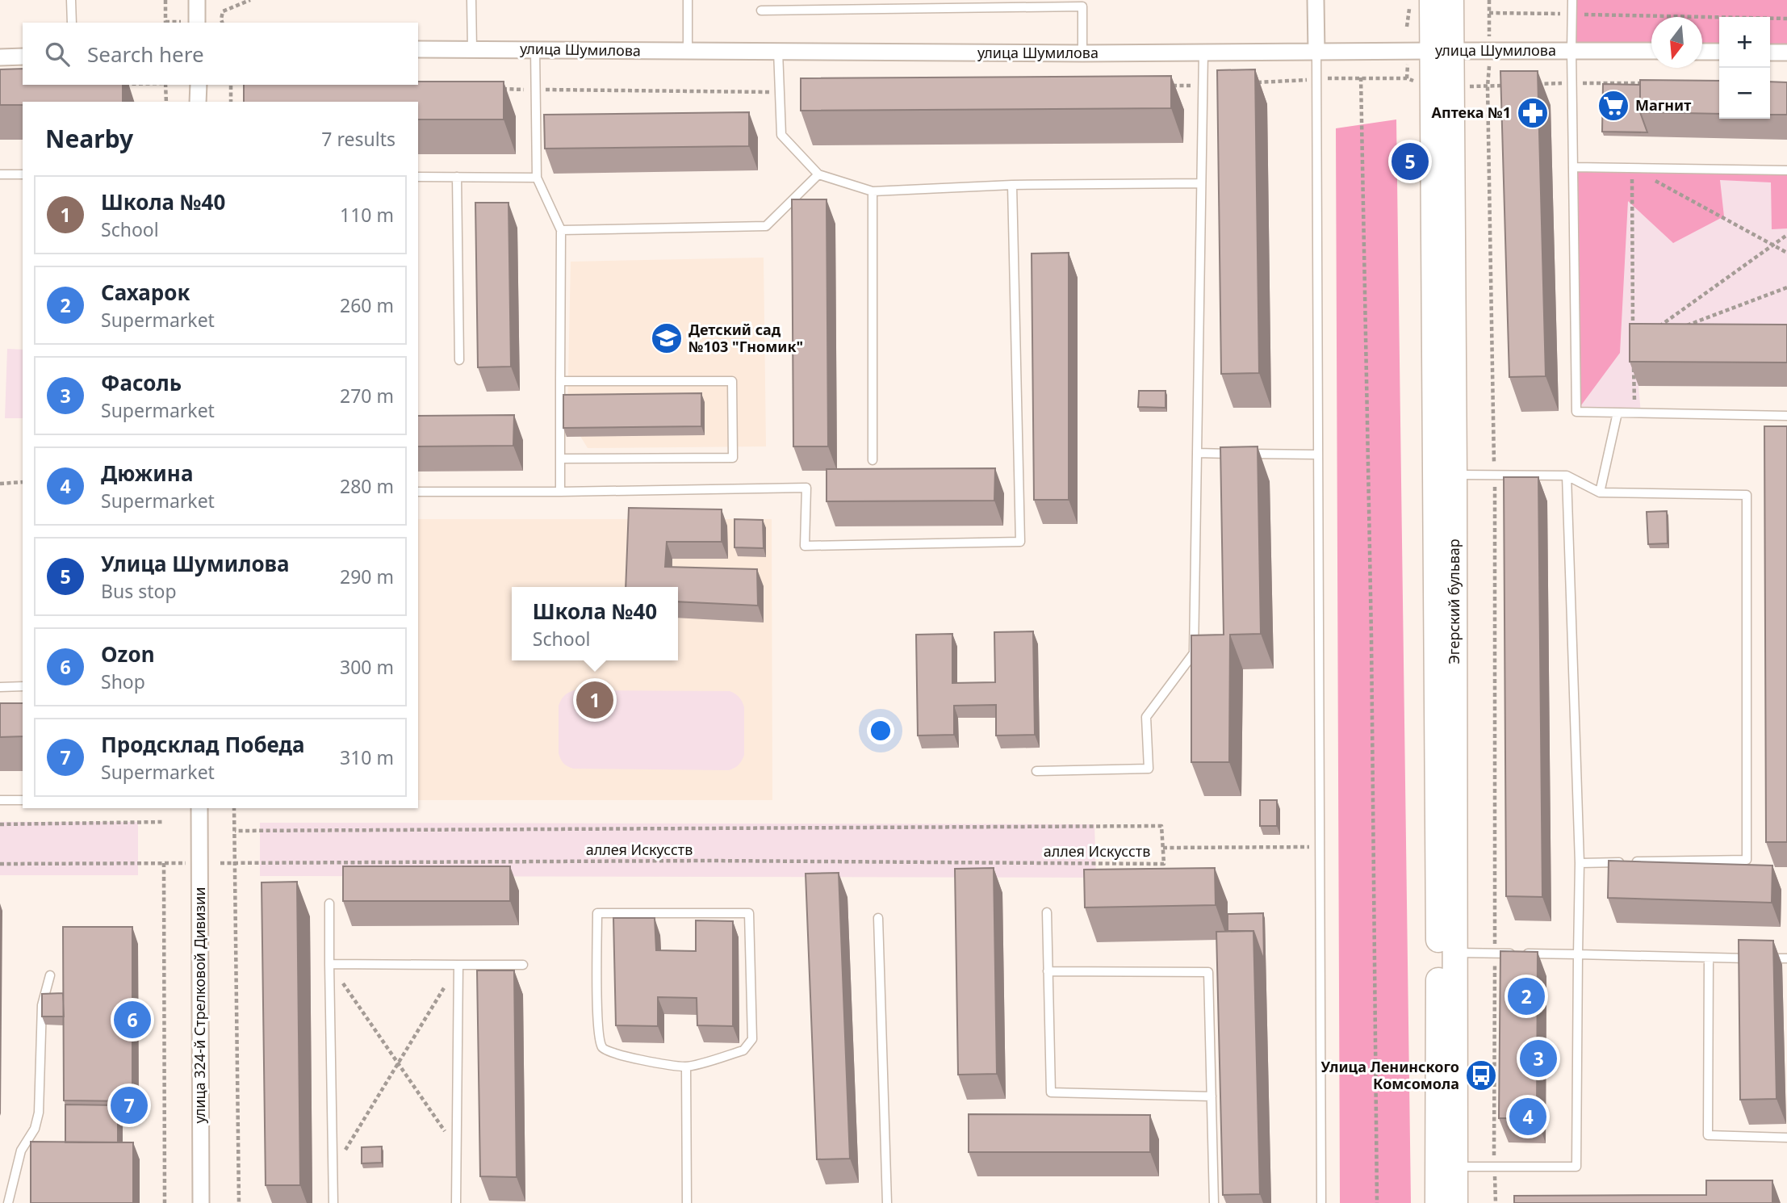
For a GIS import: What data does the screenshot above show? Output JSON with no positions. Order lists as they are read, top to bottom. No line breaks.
{"streets":{"main road":["Эгерский бульвар"],"street":["улица Шумилова","улица 324-й Стрелковой Дивизии"],"path":["аллея Искусств"]},"crossings":[["улица Шумилова","Эгерский бульвар"]],"places":{"supermarket":["Магнит"],"pharmacy":["Аптека №1"],"school or university":["Детский сад №103 \"Гномик\""],"bus stop":["Улица Ленинского Комсомола"]},"north":"bottom","page":{"map_buttons":["+","−"],"search":"Search here","heading":["Nearby","7 results"],"pins":["5","1","2","6","3","7","4"],"list":[{"mark":"1","name":"Школа №40","note":"School","value":"110 m"},{"mark":"2","name":"Сахарок","note":"Supermarket","value":"260 m"},{"mark":"3","name":"Фасоль","note":"Supermarket","value":"270 m"},{"mark":"4","name":"Дюжина","note":"Supermarket","value":"280 m"},{"mark":"5","name":"Улица Шумилова","note":"Bus stop","value":"290 m"},{"mark":"6","name":"Ozon","note":"Shop","value":"300 m"},{"mark":"7","name":"Продсклад Победа","note":"Supermarket","value":"310 m"}],"popup":["Школа №40","School"]}}
